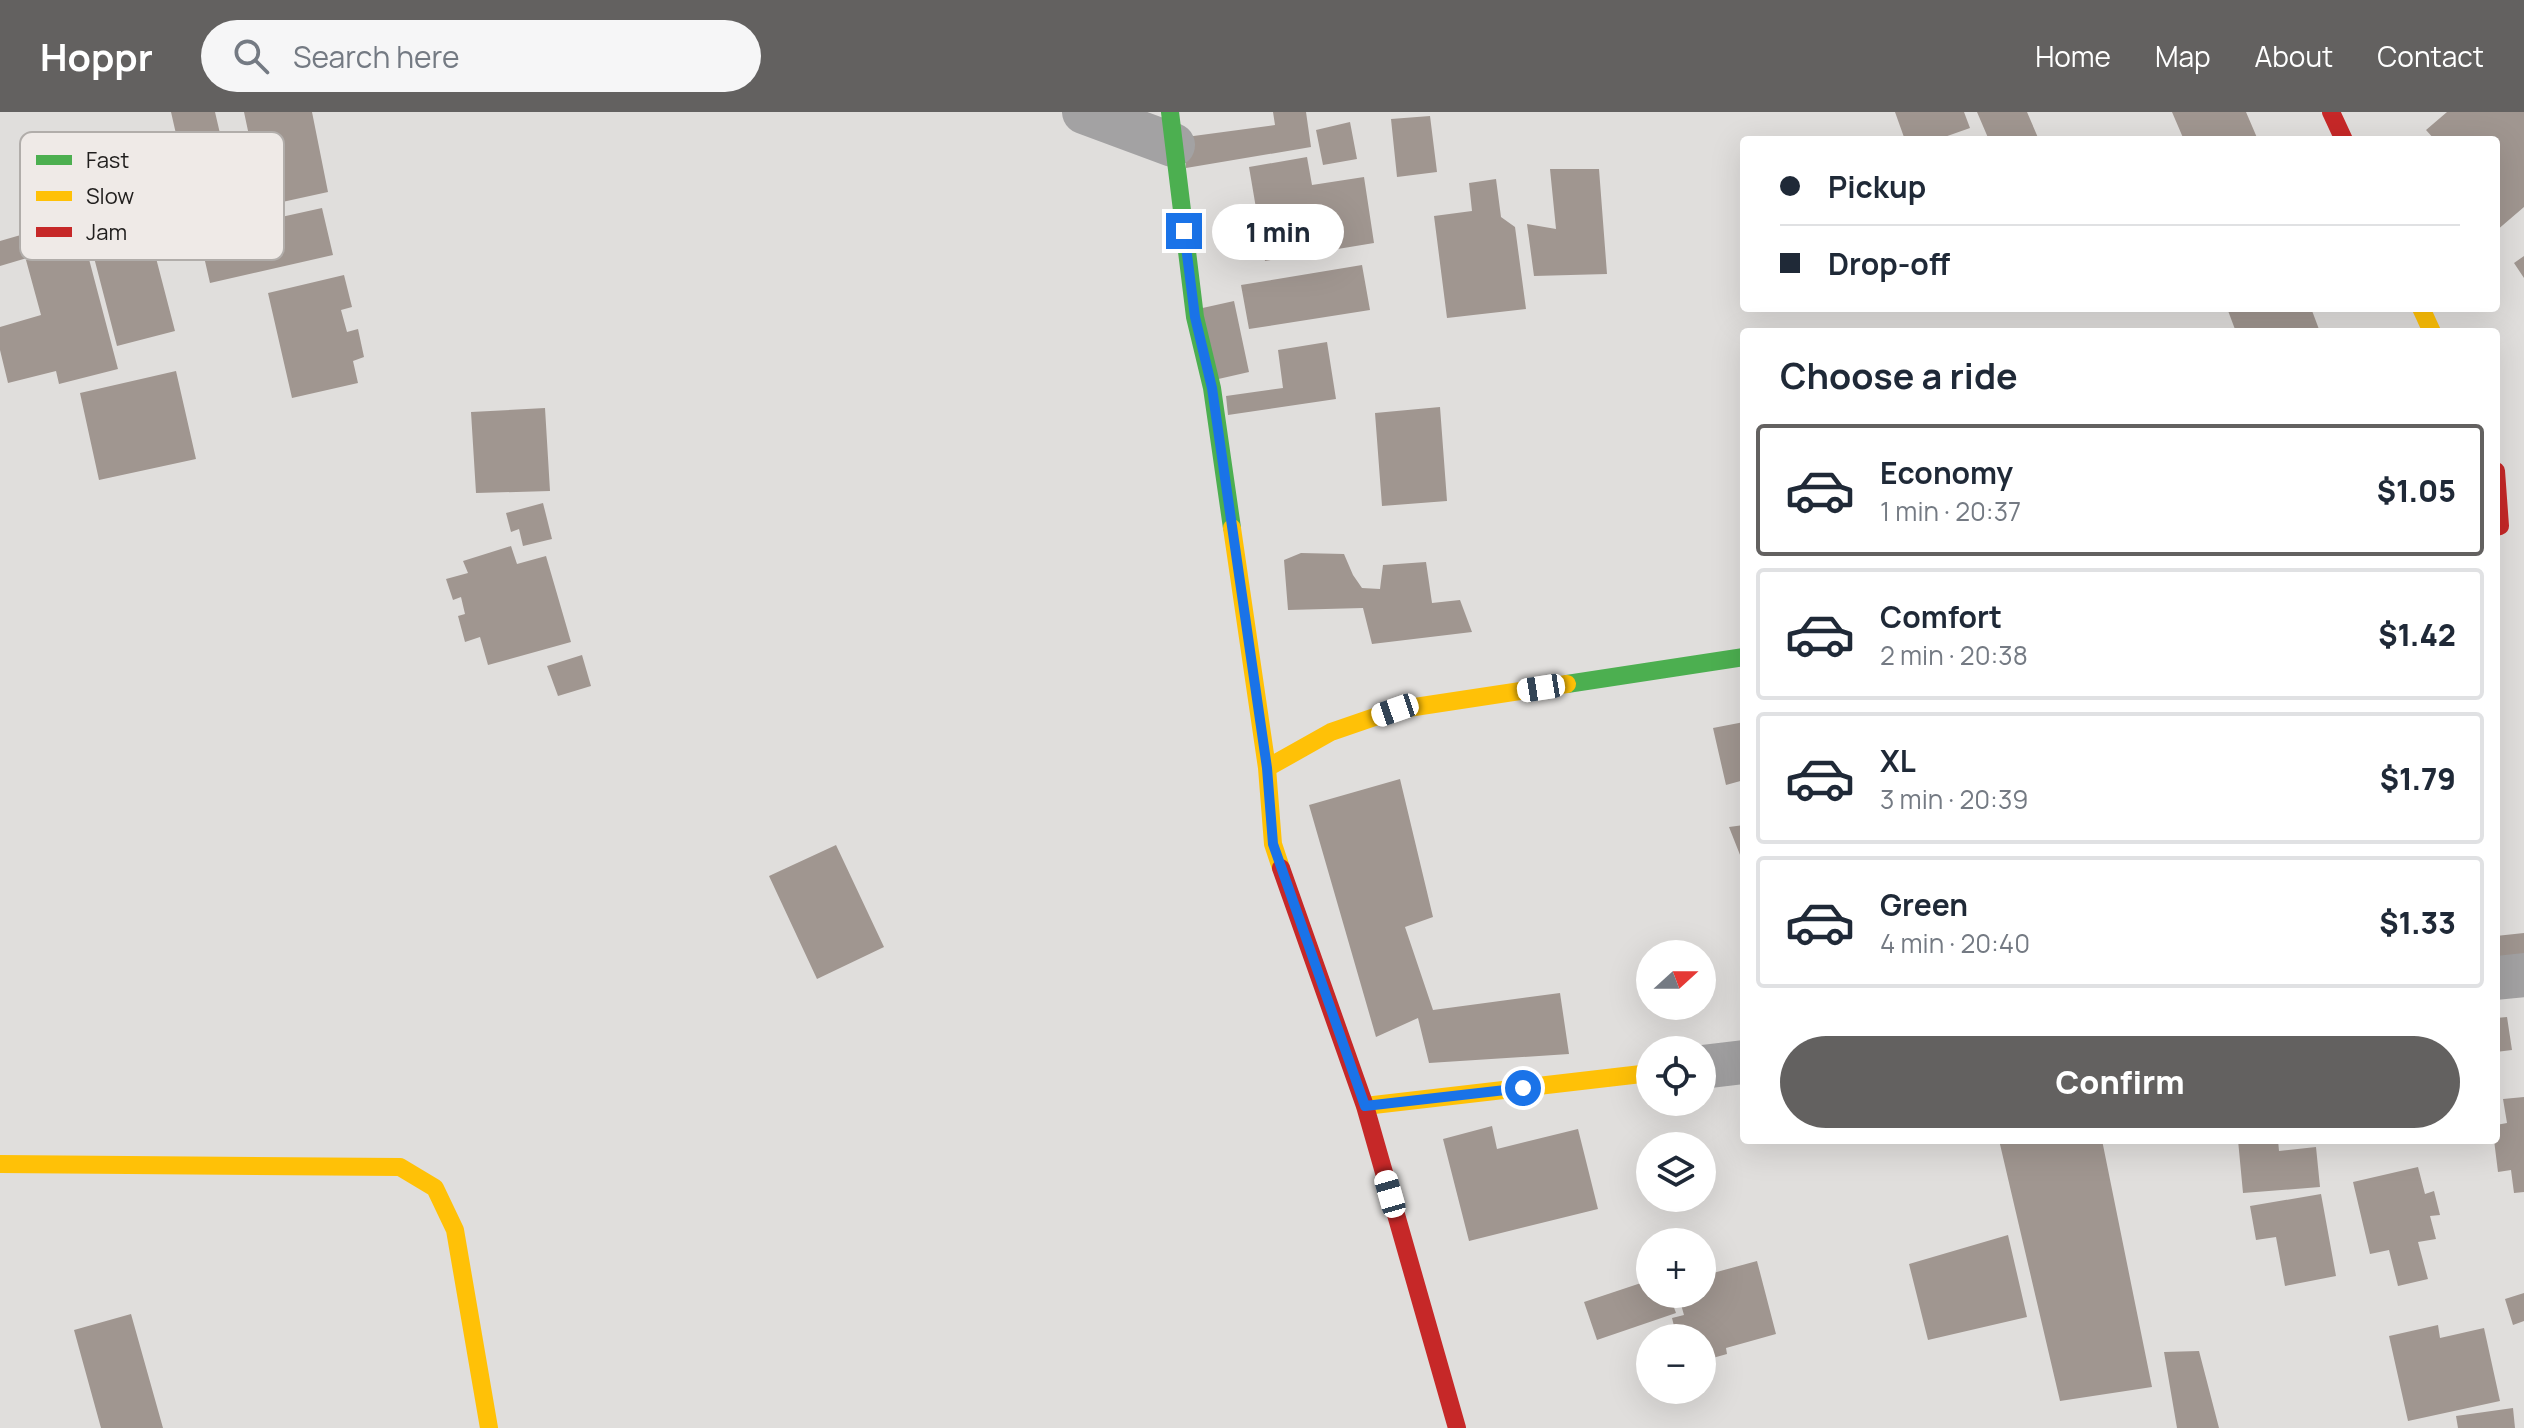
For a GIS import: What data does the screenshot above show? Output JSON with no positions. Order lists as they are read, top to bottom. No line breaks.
{"legend":["Fast","Slow","Jam"],"north":"right","page":{"header":"Hoppr","search":"Search here","nav":["Home","Map","About","Contact"],"banner":["Pickup","Drop-off"],"bubble":"1 min","heading":"Choose a ride","list":[{"name":"Economy","note":"1 min · 20:37","value":"$1.05"},{"name":"Comfort","note":"2 min · 20:38","value":"$1.42"},{"name":"XL","note":"3 min · 20:39","value":"$1.79"},{"name":"Green","note":"4 min · 20:40","value":"$1.33"}],"map_buttons":["+","−"],"buttons":"Confirm"}}
